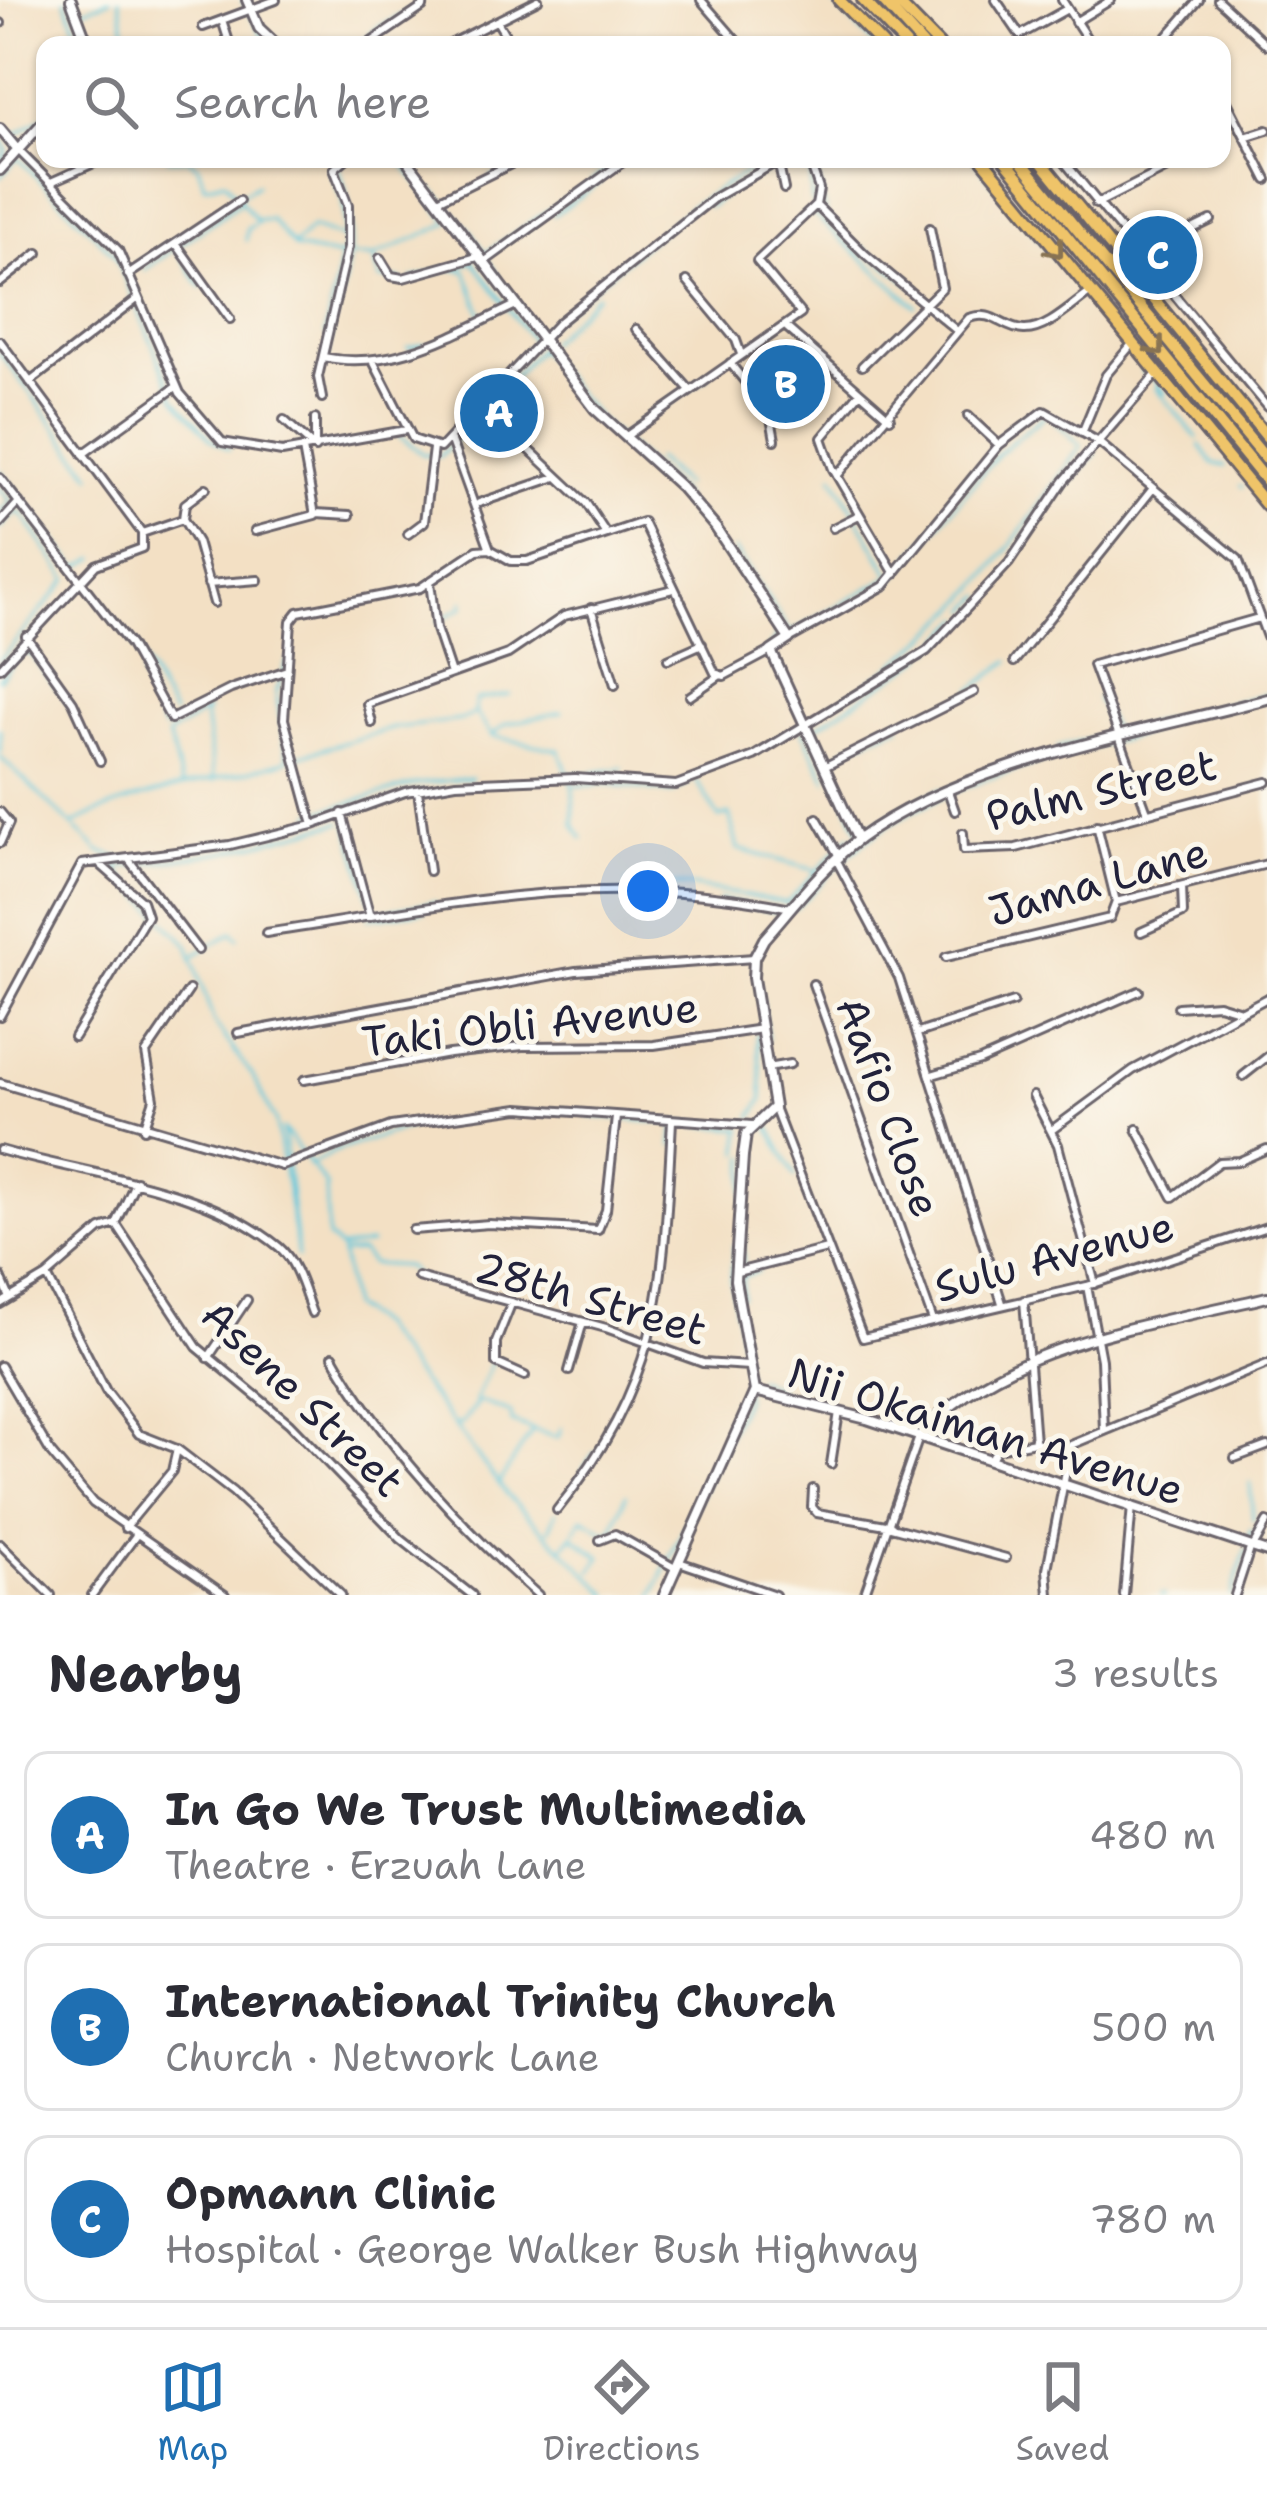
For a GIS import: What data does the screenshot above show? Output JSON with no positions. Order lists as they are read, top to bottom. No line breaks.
{"streets":{"street":["Palm Street","Jama Lane","Taki Obli Avenue","Aafio Close","Sulu Avenue","28th Street","Asene Street","Nii Okaiman Avenue"]},"crossings":[["Aafio Close","Sulu Avenue"]],"page":{"search":"Search here","pins":["C","B","A"],"heading":["Nearby","3 results"],"list":[{"mark":"A","name":"In Go We Trust Multimedia","note":"Theatre · Erzuah Lane","value":"480 m"},{"mark":"B","name":"International Trinity Church","note":"Church · Network Lane","value":"500 m"},{"mark":"C","name":"Opmann Clinic","note":"Hospital · George Walker Bush Highway","value":"780 m"}],"nav":["Map","Directions","Saved"]}}
